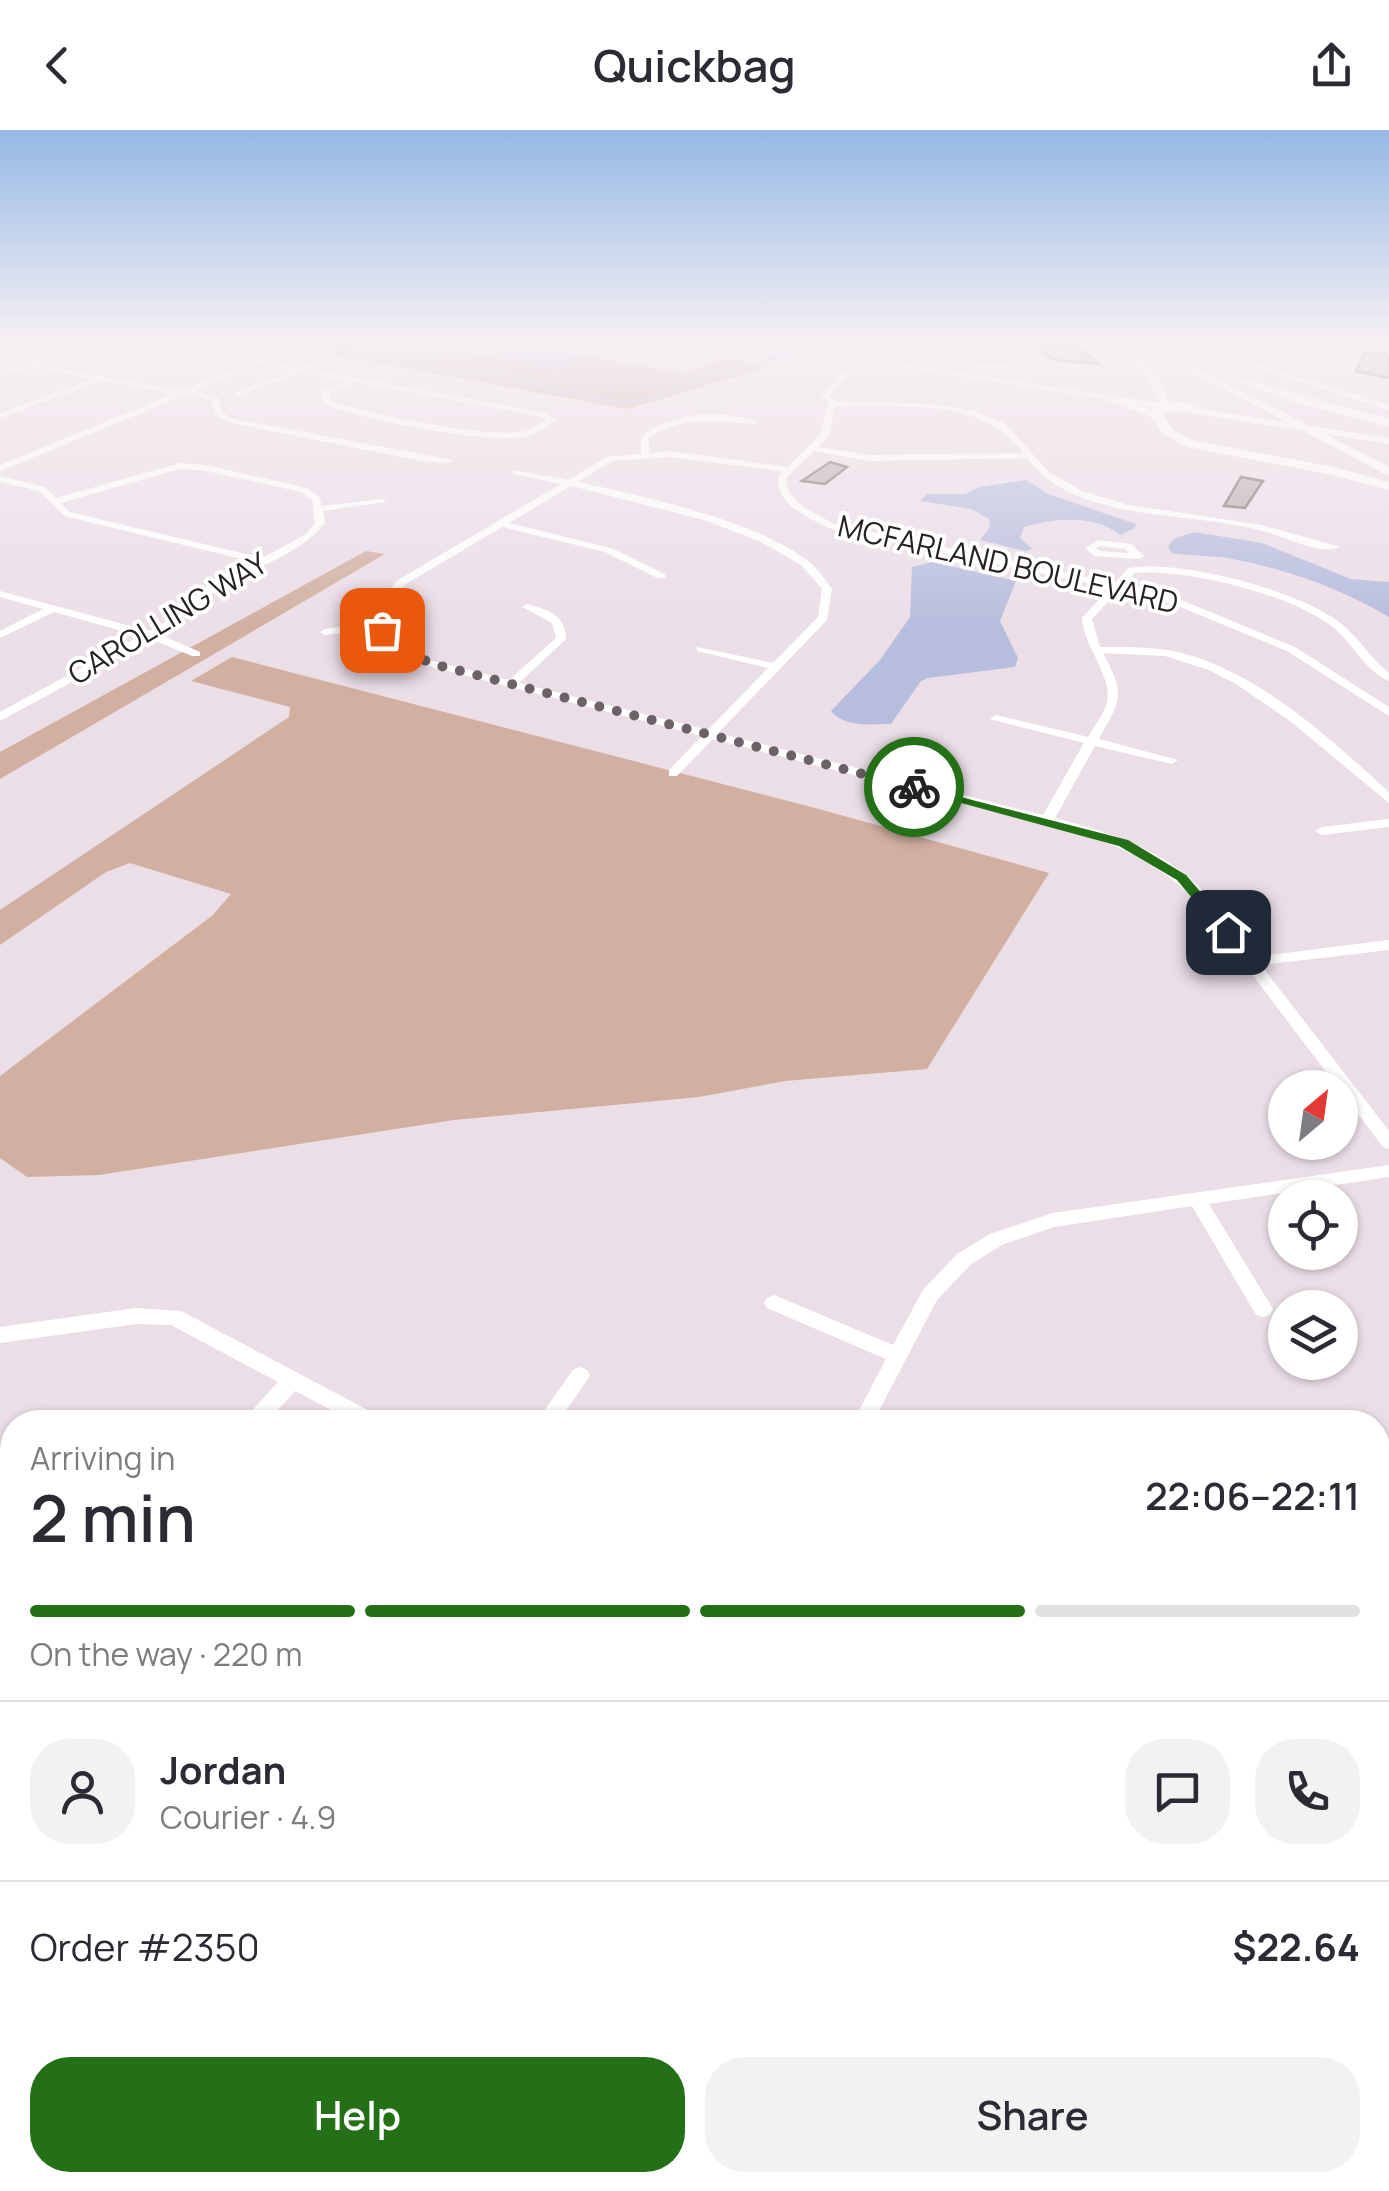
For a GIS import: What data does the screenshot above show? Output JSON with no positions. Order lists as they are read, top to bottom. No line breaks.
{"streets":{"street":["MCFARLAND BOULEVARD","CAROLLING WAY"]},"north":"top right","page":{"header":"Quickbag","heading":["2 min","Arriving in","22:06–22:11"],"panel":["Jordan","Courier · 4.9","Order #2350","$22.64"],"bar":"On the way · 220 m","buttons":["Help","Share"]}}
